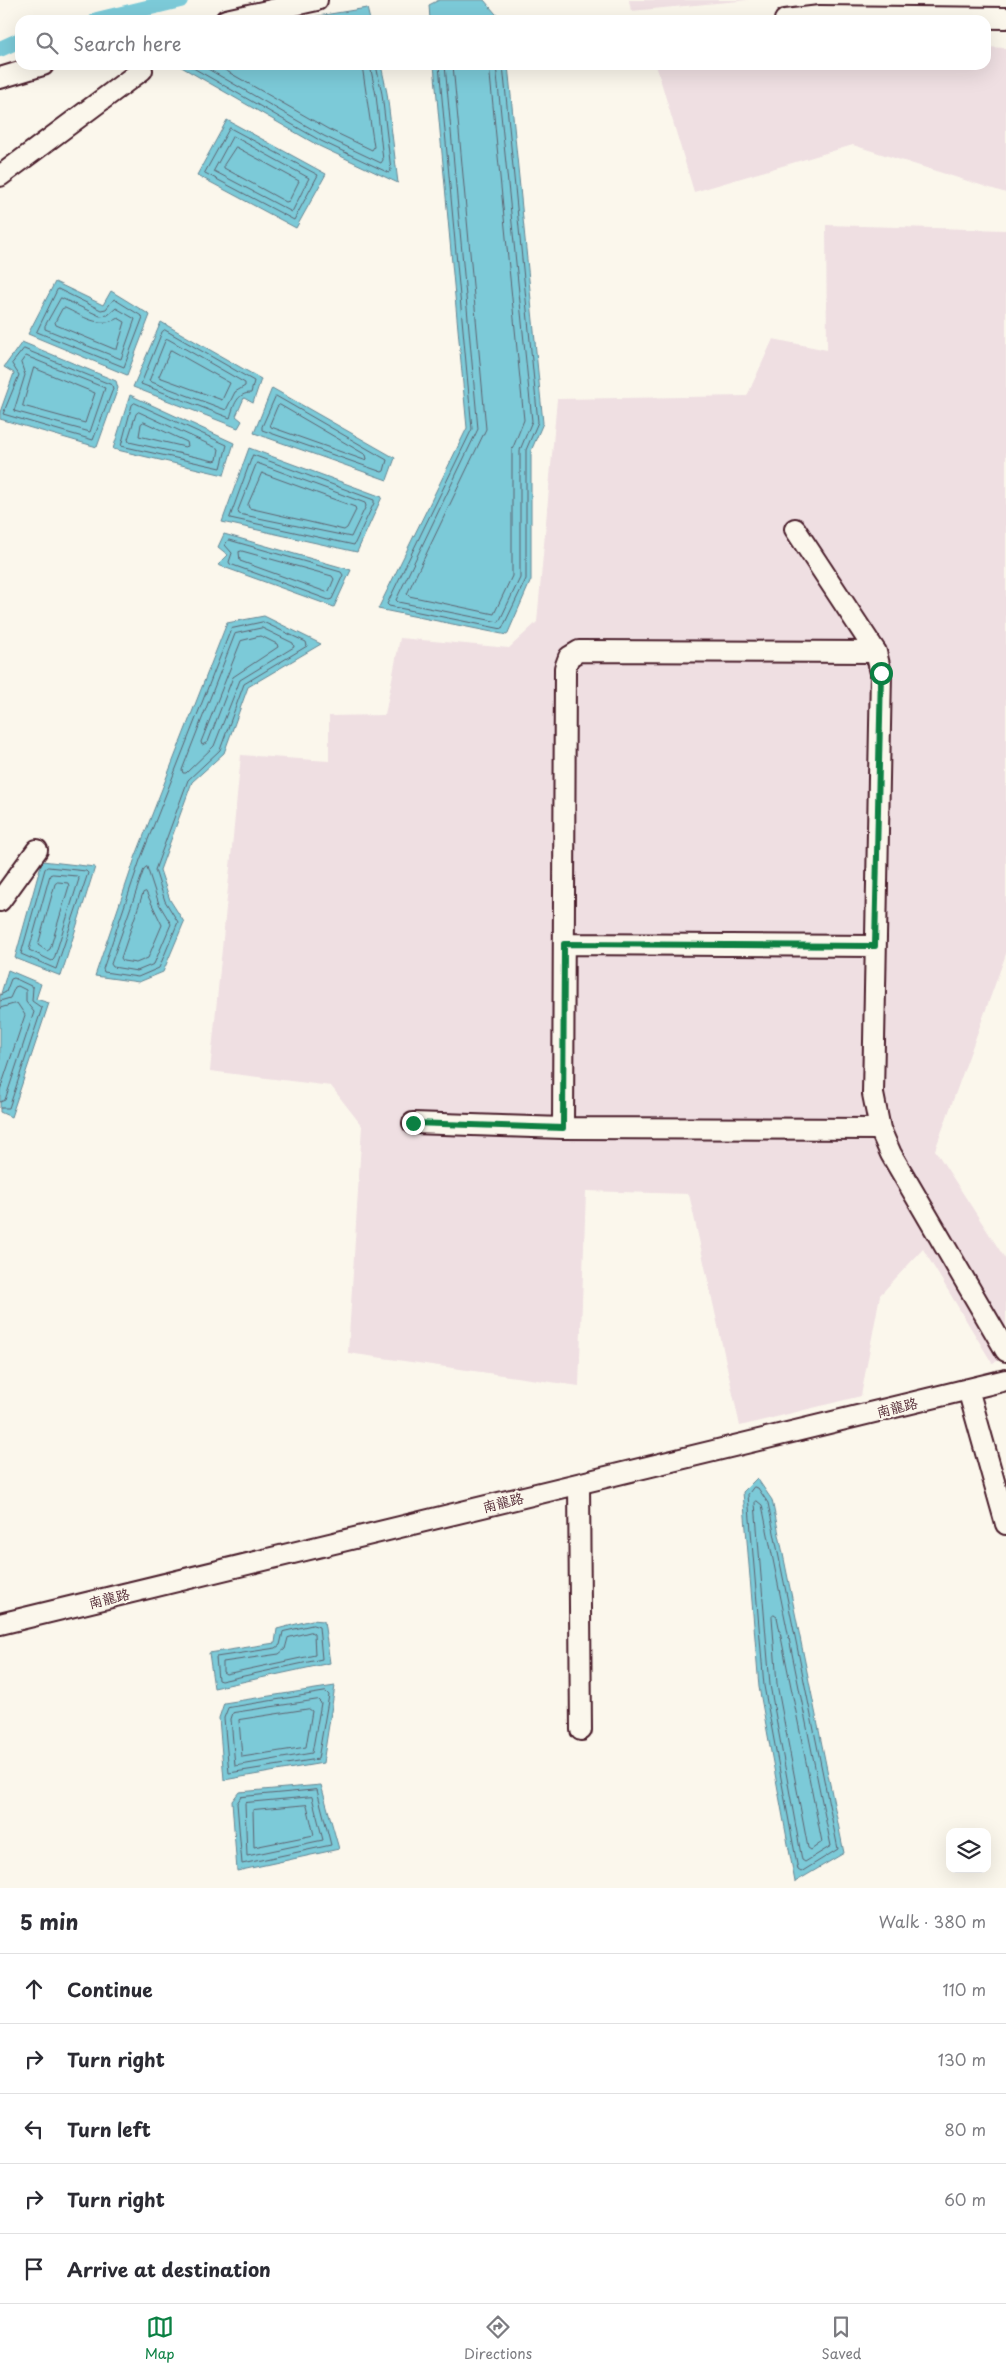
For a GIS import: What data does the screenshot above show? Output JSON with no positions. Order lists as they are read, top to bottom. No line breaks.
{"streets":{"street":["南龍路"]},"page":{"search":"Search here","heading":["5 min","Walk · 380 m"],"list":[["Continue","110 m"],["Turn right","130 m"],["Turn left","80 m"],["Turn right","60 m"],"Arrive at destination"],"nav":["Map","Directions","Saved"]}}
